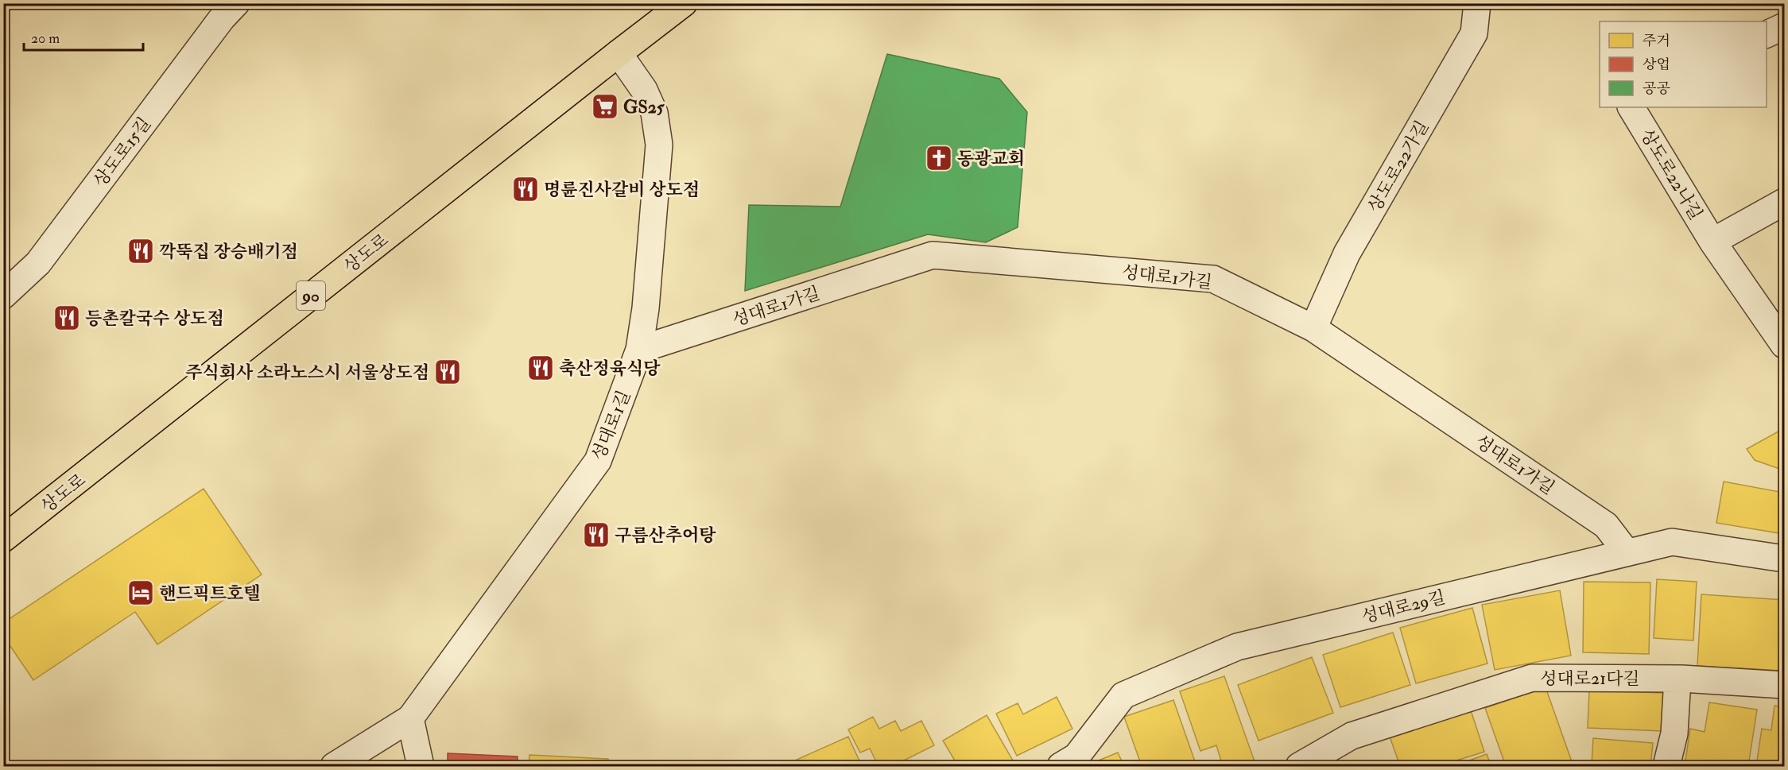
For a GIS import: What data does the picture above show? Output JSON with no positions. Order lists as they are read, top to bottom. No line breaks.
{"streets":{"main road":["상도로","90"],"street":["상도로15길","상도로22가길","상도로22나길","성대로1가길","성대로1길","성대로29길","성대로21다길"]},"crossings":[["상도로22가길","성대로1가길"],["상도로","성대로1길"],["성대로1가길","성대로1길"],["성대로1가길","성대로29길"]],"places":{"supermarket":["GS25"],"church":["동광교회"],"restaurant":["명륜진사갈비 상도점","깍뚝집 장승배기점","등촌칼국수 상도점","축산정육식당","주식회사 소라노스시 서울상도점","구름산추어탕"],"hotel":["핸드픽트호텔"]},"legend":["주거","상업","공공"],"scale_bar":"20 m"}
